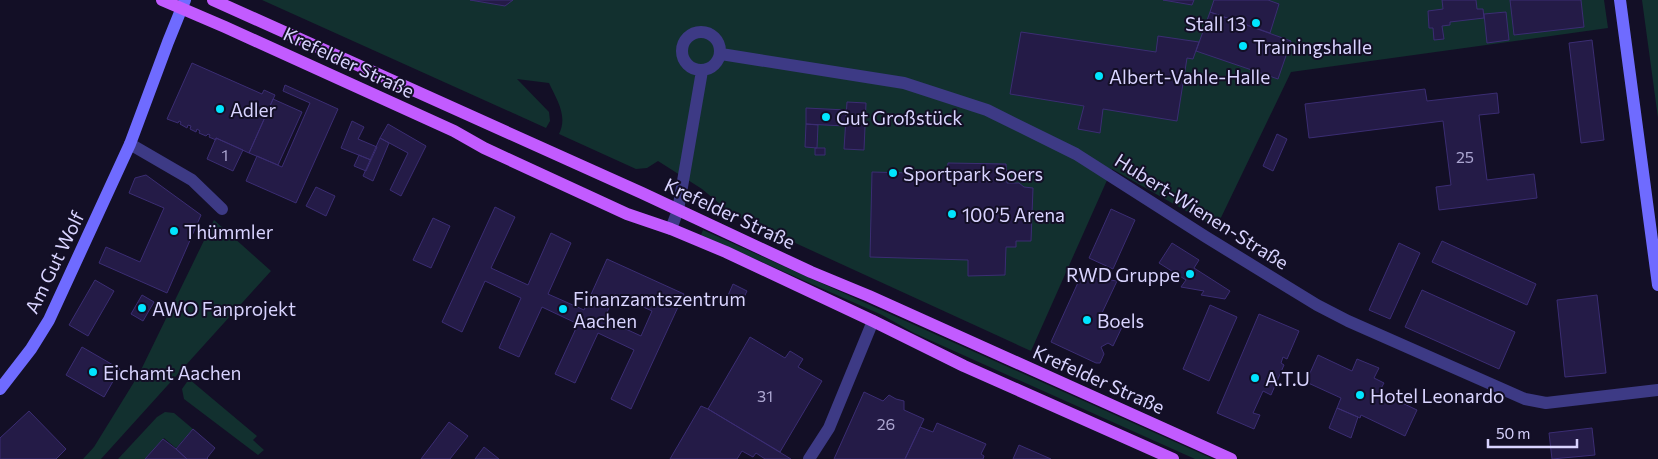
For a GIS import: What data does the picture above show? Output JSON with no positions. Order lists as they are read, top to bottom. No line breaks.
{"streets":{"main road":["Krefelder Straße"],"street":["Hubert-Wienen-Straße","Am Gut Wolf"]},"crossings":[["Krefelder Straße","Am Gut Wolf"]],"places":["Stall 13","Trainingshalle","Albert-Vahle-Halle","Adler","Gut Großstück","Sportpark Soers","100’5 Arena","Thümmler","RWD Gruppe","AWO Fanprojekt","Finanzamtszentrum Aachen","Boels","Eichamt Aachen","A.T.U","Hotel Leonardo"],"house_numbers":["1","25","31","26"],"scale_bar":"50 m"}
